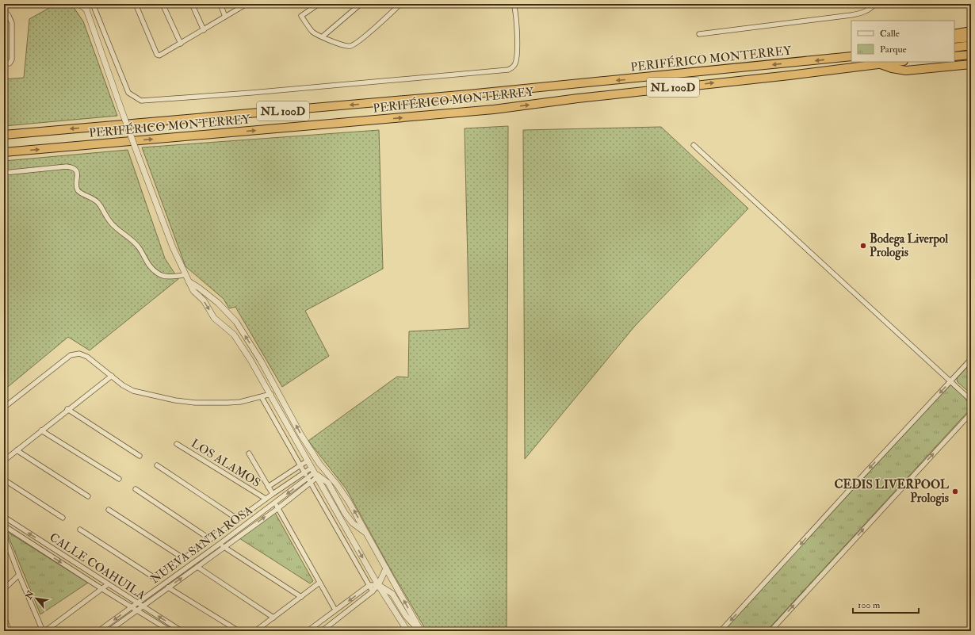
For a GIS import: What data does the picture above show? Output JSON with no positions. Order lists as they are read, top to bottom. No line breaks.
{"streets":{"highway":["PERIFÉRICO MONTERREY","NL 100D"],"street":["LOS ALAMOS","NUEVA SANTA ROSA","CALLE COAHUILA"]},"crossings":[["NUEVA SANTA ROSA","CALLE COAHUILA"]],"places":["Bodega Liverpol Prologis","CEDIS LIVERPOOL Prologis"],"legend":["Calle","Parque"],"scale_bar":"100 m","north":"top left"}
